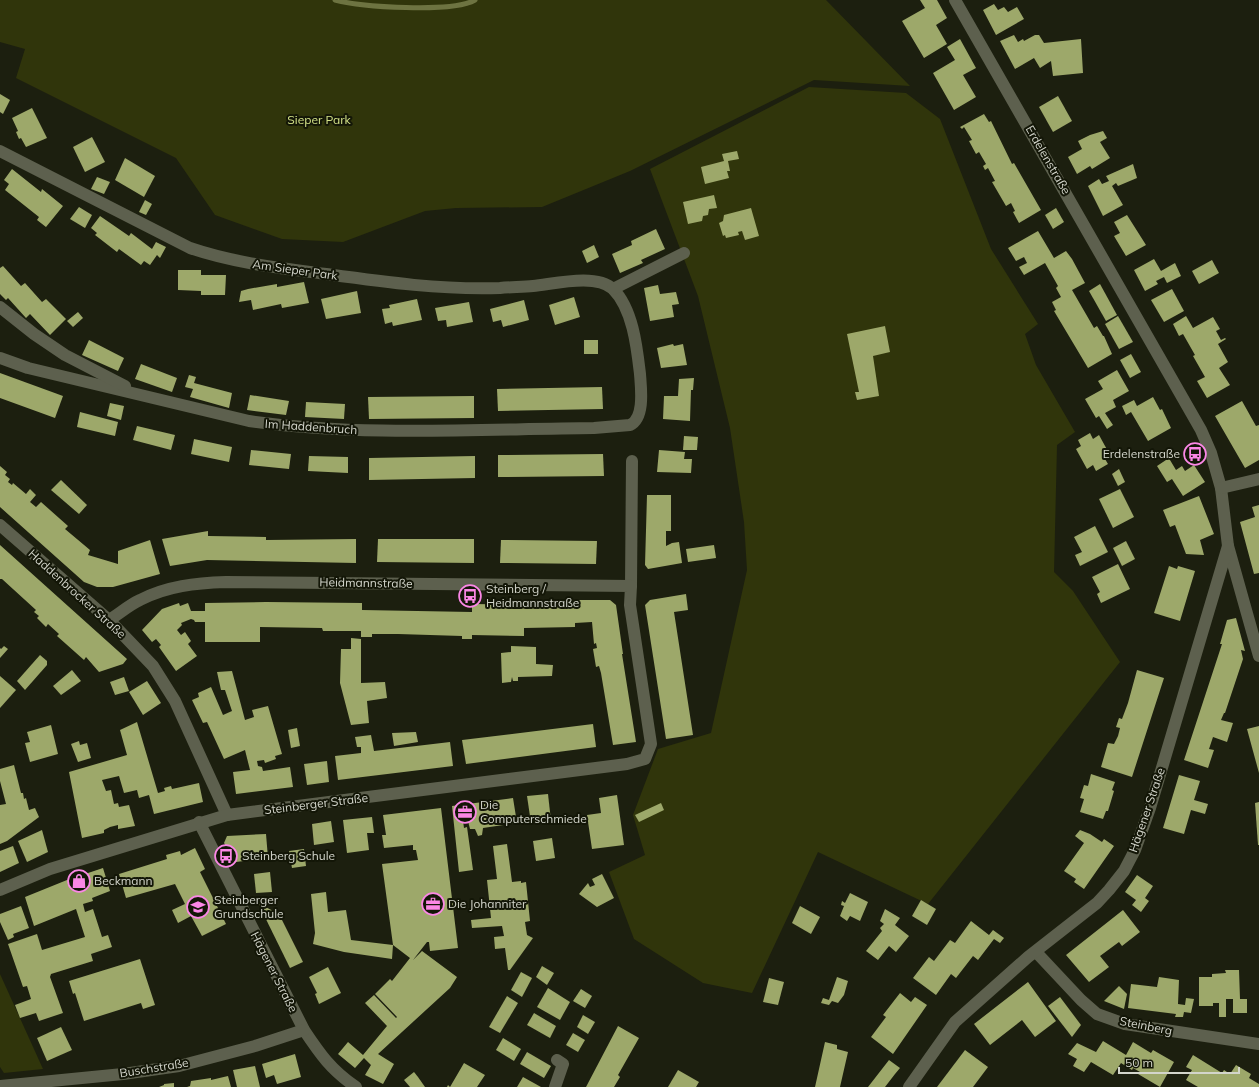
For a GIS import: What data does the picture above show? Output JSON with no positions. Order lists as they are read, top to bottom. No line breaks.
{"streets":{"street":["Erdelenstraße","Am Sieper Park","Im Haddenbruch","Heidmannstraße","Haddenbrocker Straße","Steinberger Straße","Hägener Straße","Steinberg","Buschstraße"]},"crossings":[["Erdelenstraße","Hägener Straße"],["Am Sieper Park","Im Haddenbruch"],["Heidmannstraße","Haddenbrocker Straße"],["Heidmannstraße","Steinberger Straße"],["Haddenbrocker Straße","Steinberger Straße"],["Steinberger Straße","Hägener Straße"],["Hägener Straße","Steinberg"],["Hägener Straße","Buschstraße"]],"parks":["Sieper Park"],"places":{"bus stop":["Erdelenstraße","Steinberg / Heidmannstraße","Steinberg Schule"],"office":["Die Computerschmiede","Die Johanniter"],"shop":["Beckmann"],"school or university":["Steinberger Grundschule"]},"scale_bar":"50 m"}
